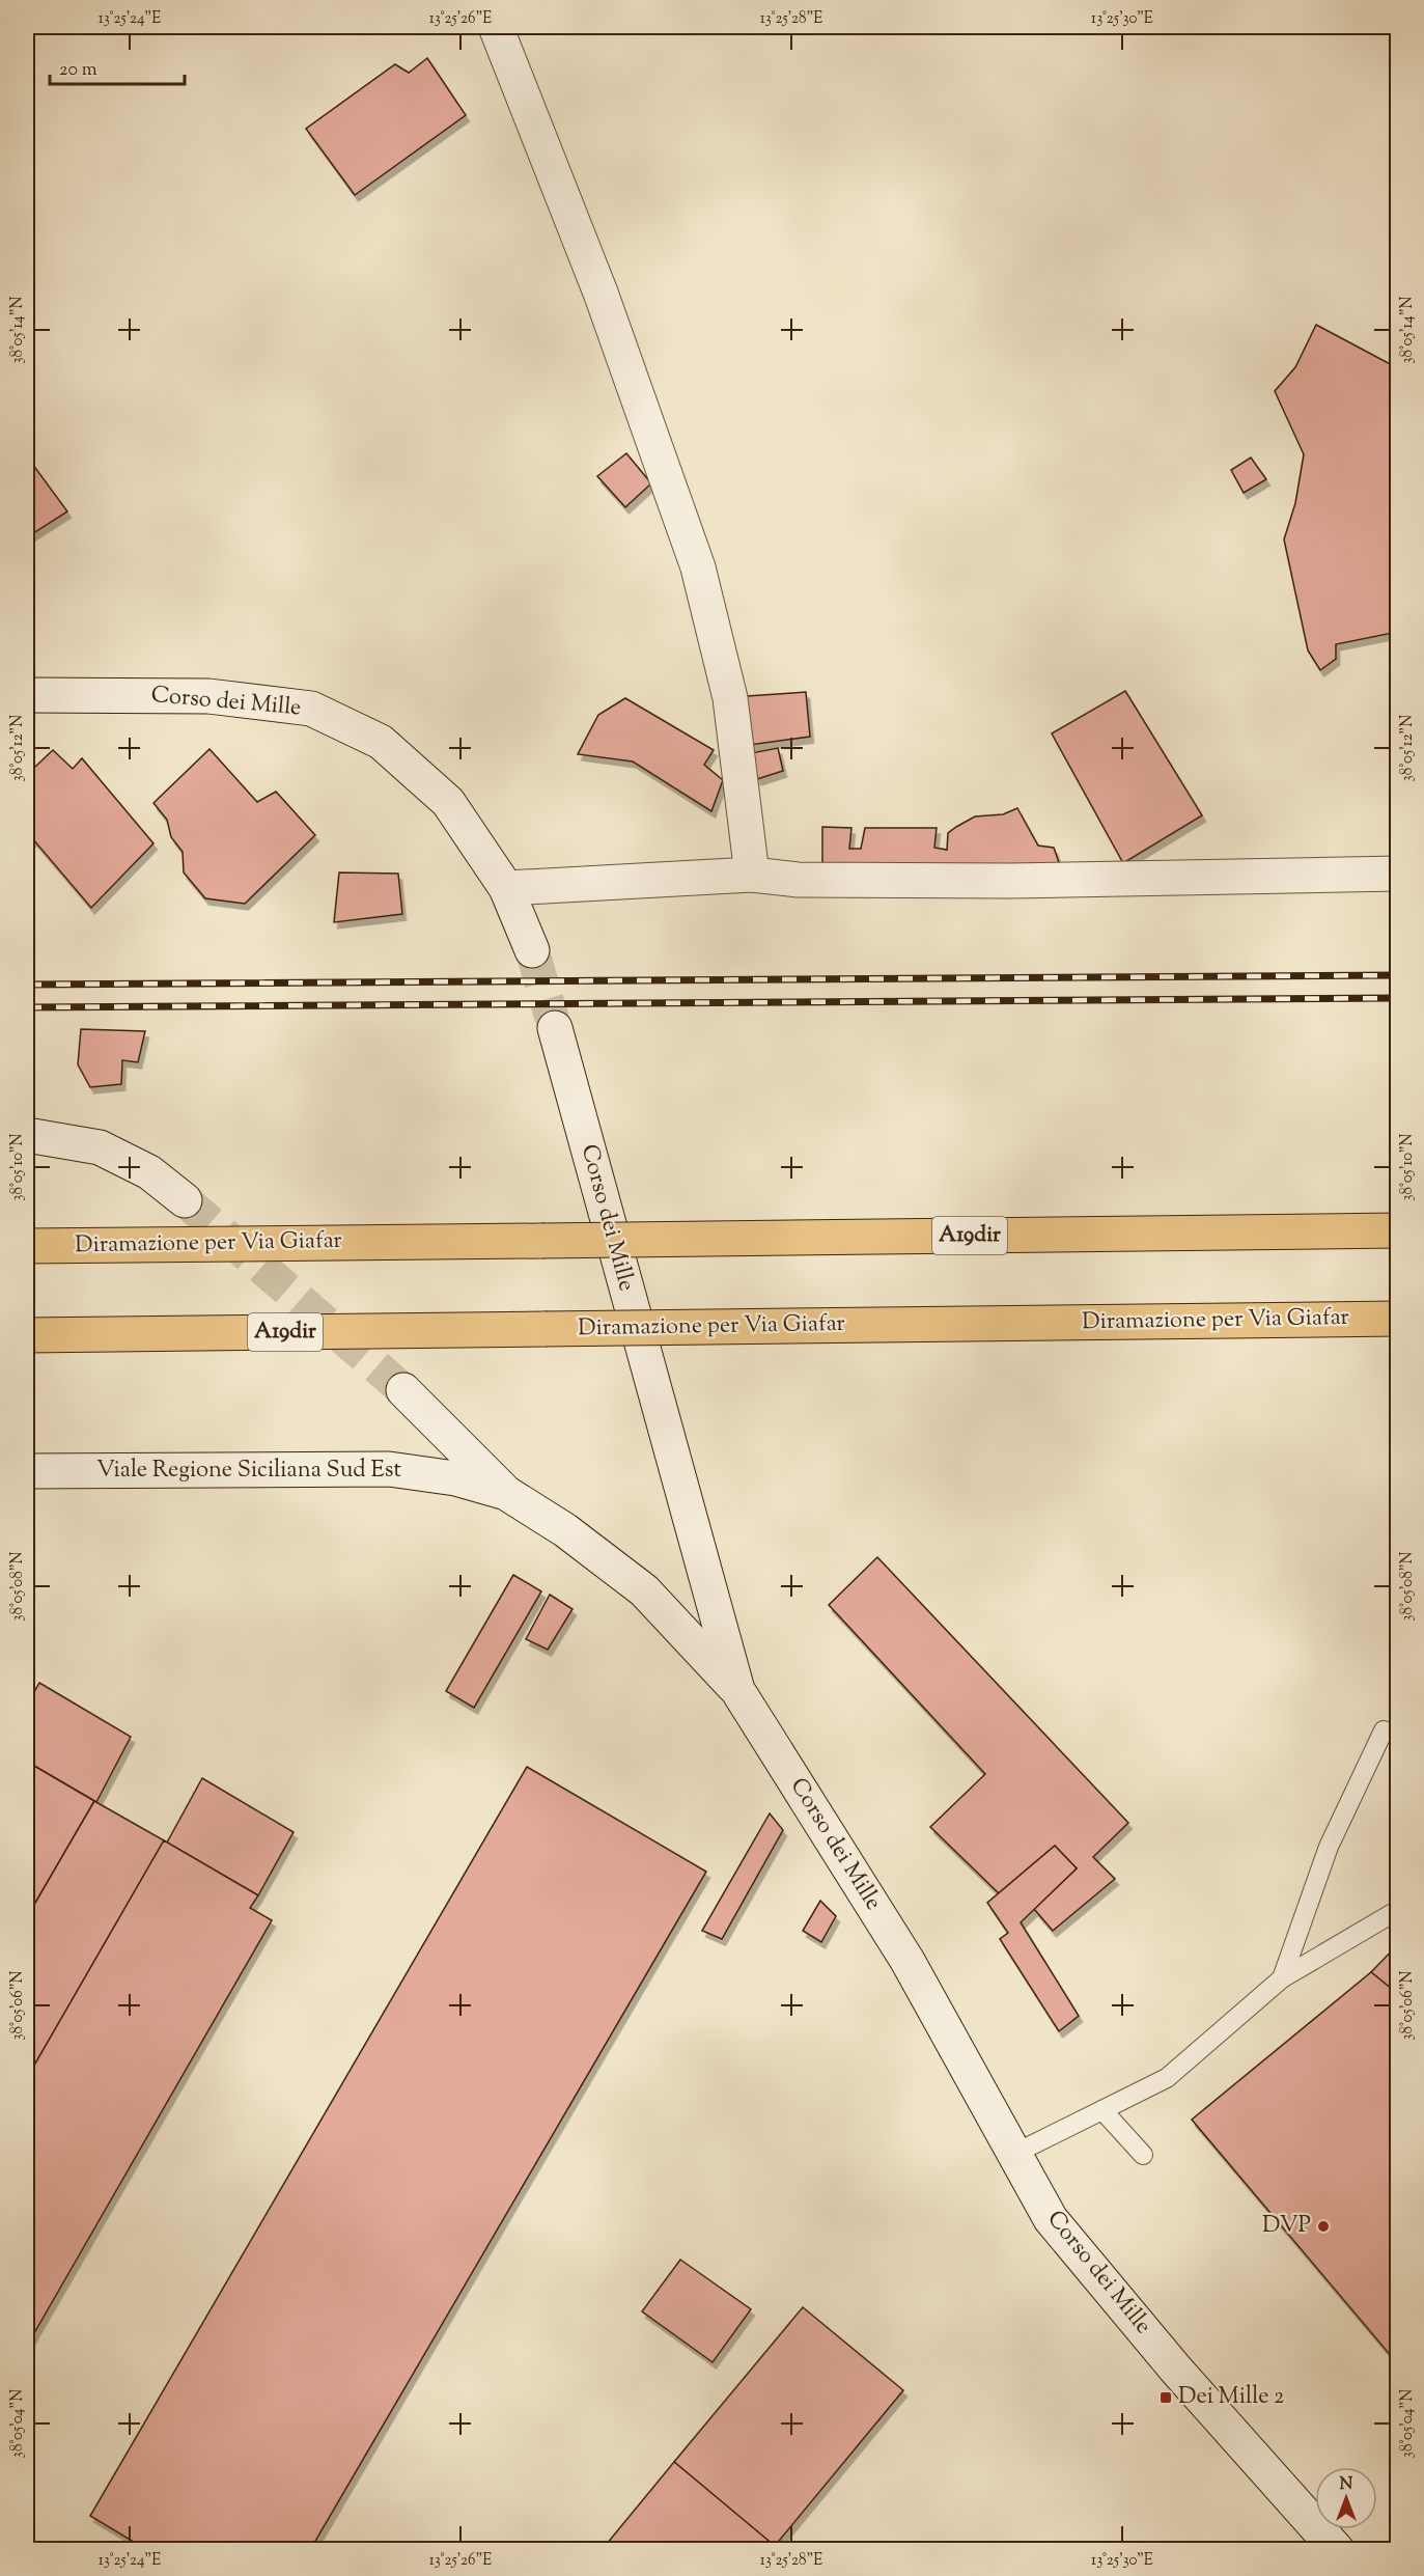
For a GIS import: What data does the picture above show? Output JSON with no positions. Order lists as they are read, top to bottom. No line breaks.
{"streets":{"highway":["A19dir","Diramazione per Via Giafar"],"street":["Corso dei Mille","Viale Regione Siciliana Sud Est"]},"crossings":[["Corso dei Mille","Viale Regione Siciliana Sud Est"]],"places":{"other":["DVP"],"transit":["Dei Mille 2"]},"scale_bar":"20 m","north":"top","coordinates":["13°25'24\"E","13°25'26\"E","13°25'28\"E","13°25'30\"E","38°05'14\"N","38°05'12\"N","38°05'10\"N","38°05'08\"N","38°05'06\"N","38°05'04\"N"]}
